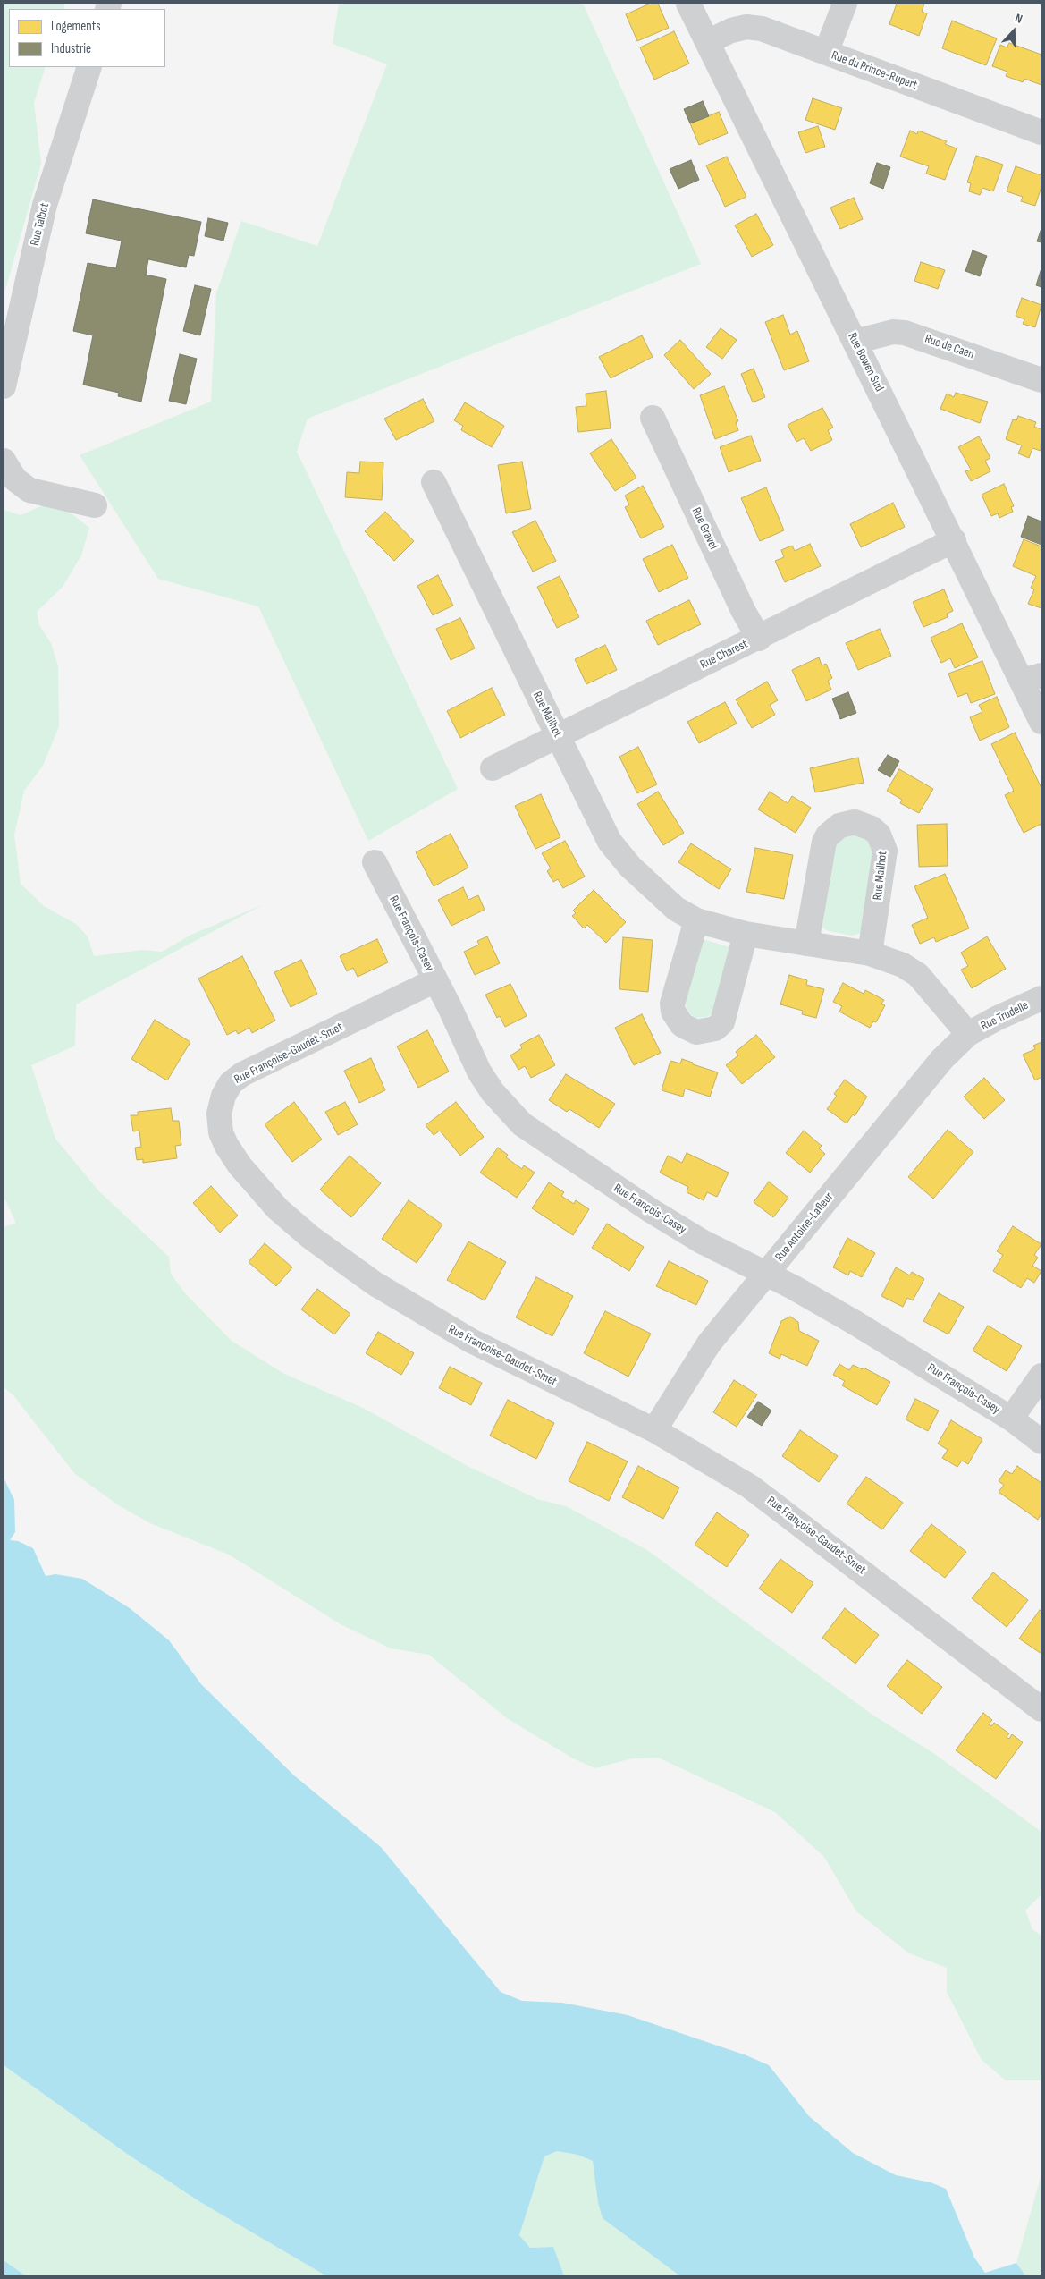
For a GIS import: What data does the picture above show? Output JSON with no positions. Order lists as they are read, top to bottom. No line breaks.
{"streets":{"street":["Rue du Prince-Rupert","Rue Talbot","Rue de Caen","Rue Bowen Sud","Rue Gravel","Rue Charest","Rue Mailhot","Rue François-Casey","Rue Trudelle","Rue Françoise-Gaudet-Smet","Rue Antoine-Lafleur"]},"crossings":[["Rue du Prince-Rupert","Rue Bowen Sud"],["Rue de Caen","Rue Bowen Sud"],["Rue Bowen Sud","Rue Charest"],["Rue Gravel","Rue Charest"],["Rue Charest","Rue Mailhot"],["Rue Mailhot","Rue Trudelle"],["Rue Mailhot","Rue Antoine-Lafleur"],["Rue François-Casey","Rue Françoise-Gaudet-Smet"],["Rue François-Casey","Rue Antoine-Lafleur"],["Rue Trudelle","Rue Antoine-Lafleur"],["Rue Françoise-Gaudet-Smet","Rue Antoine-Lafleur"]],"legend":["Logements","Industrie"],"north":"top"}
